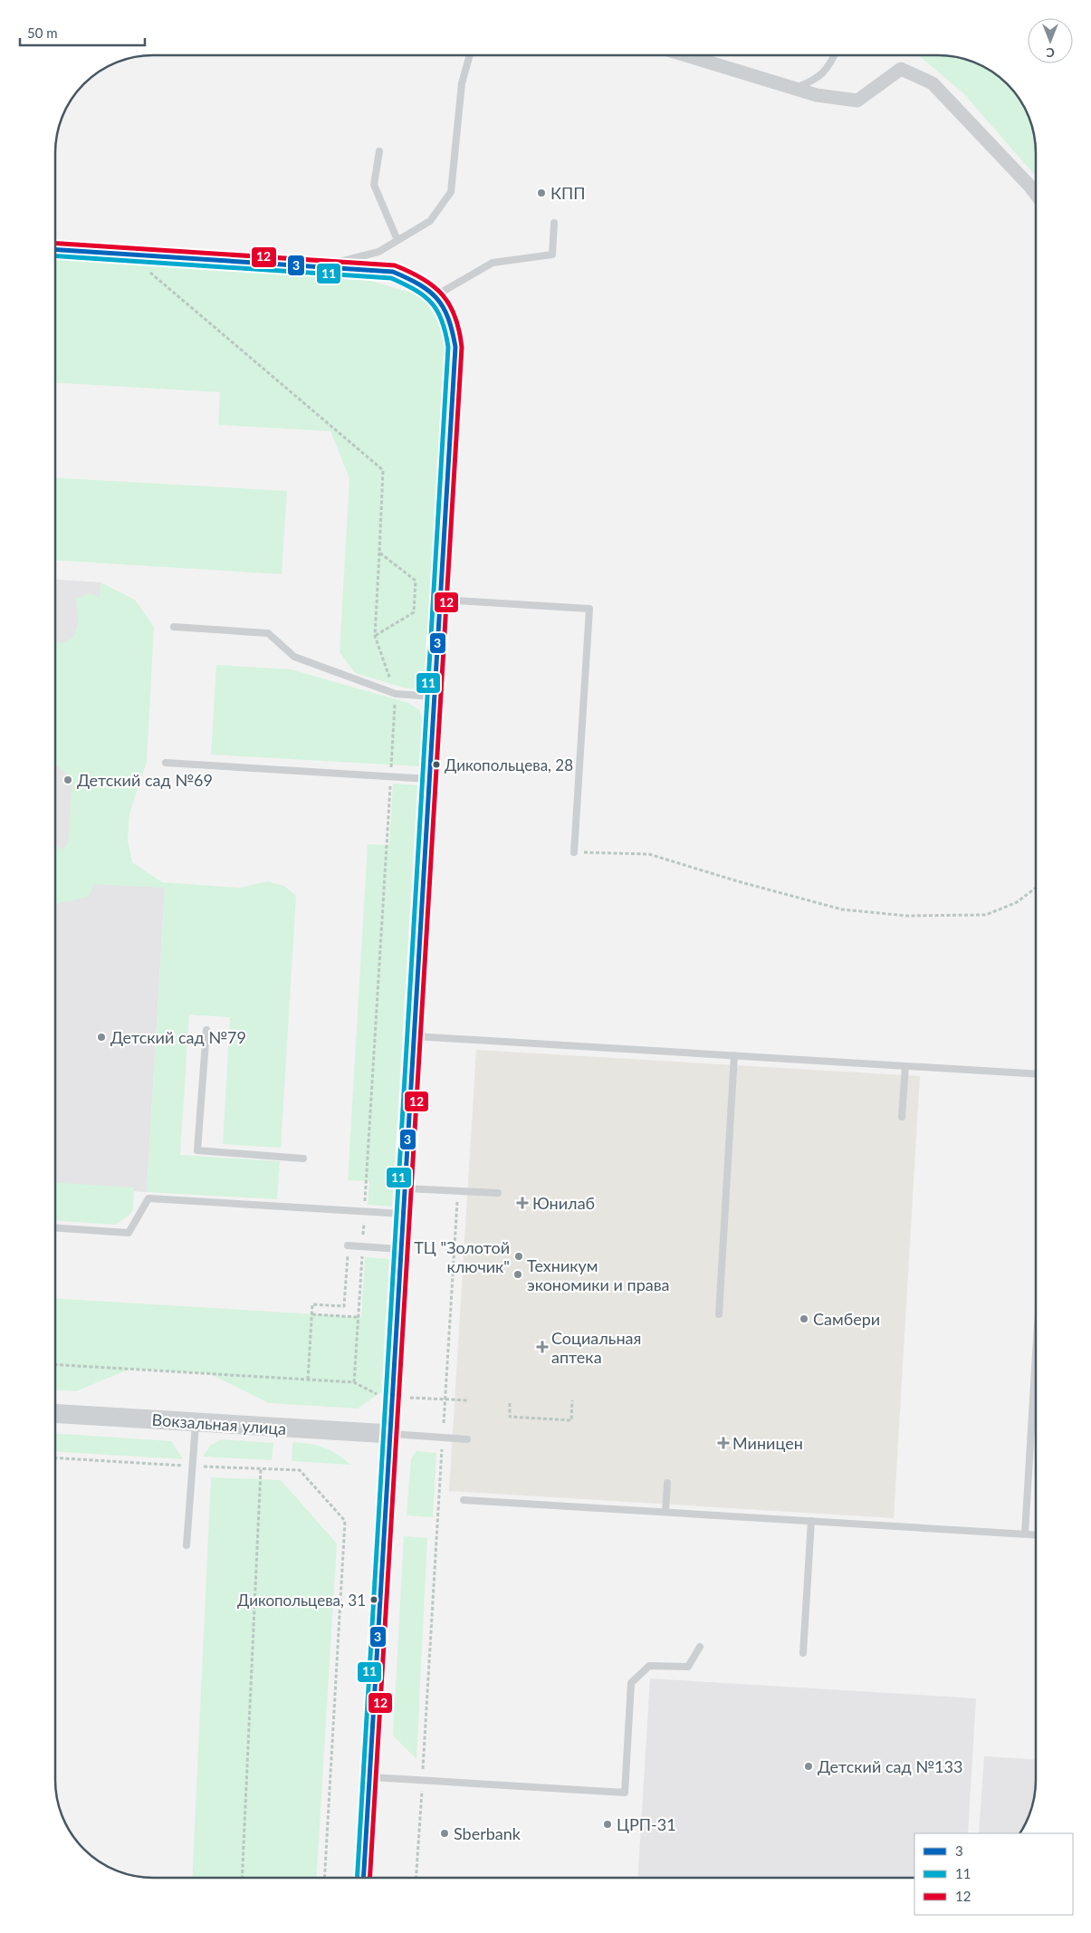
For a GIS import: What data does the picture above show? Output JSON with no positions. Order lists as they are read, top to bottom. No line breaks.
{"streets":{"main road":["Вокзальная улица"]},"places":{"other":["КПП","Дикопольцева, 28","Детский сад №69","Детский сад №79","ТЦ \"Золотой ключик\"","Техникум экономики и права","Самбери","Дикопольцева, 31","Детский сад №133","ЦРП-31","Sberbank"],"health":["Юнилаб","Социальная аптека","Миницен"]},"lines":["transit line 12","transit line 3","transit line 11"],"legend":["3","11","12"],"scale_bar":"50 m","north":"bottom"}
